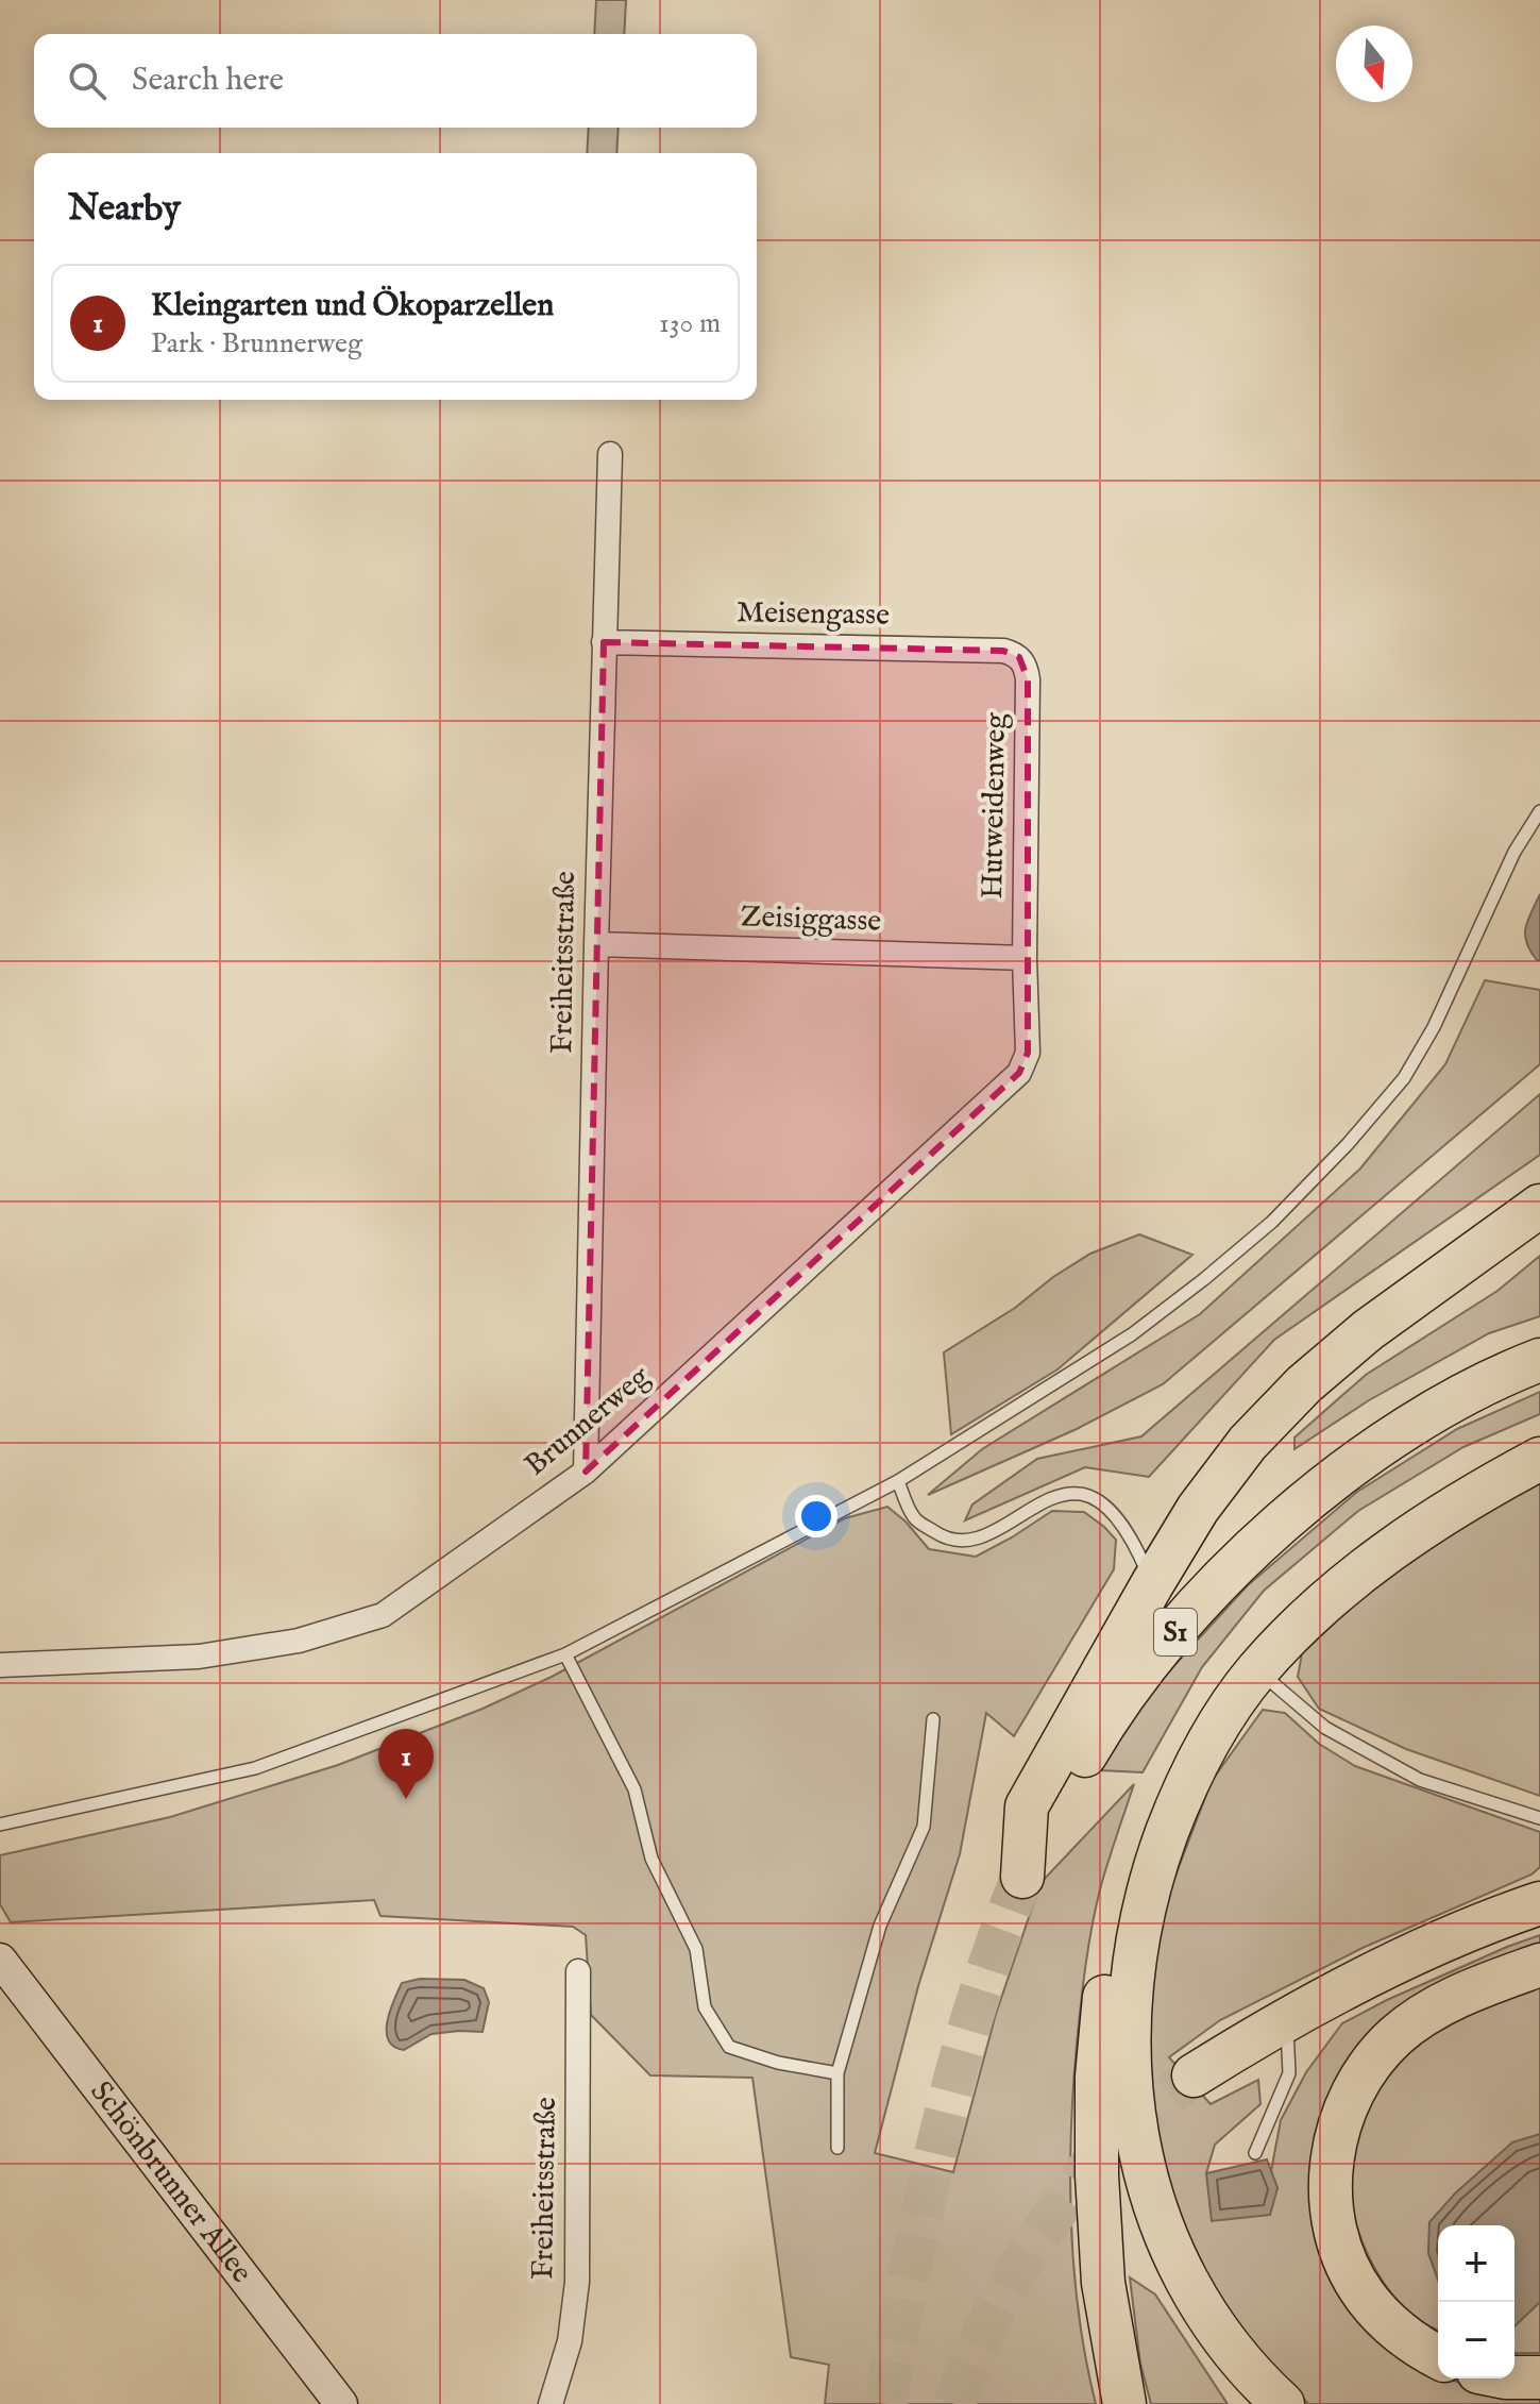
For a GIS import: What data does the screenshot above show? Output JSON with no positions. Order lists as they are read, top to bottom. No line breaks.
{"streets":{"highway":["S1"],"main road":["Schönbrunner Allee"],"street":["Meisengasse","Hutweidenweg","Zeisiggasse","Freiheitsstraße","Brunnerweg"]},"crossings":[["Meisengasse","Hutweidenweg"],["Meisengasse","Freiheitsstraße"],["Hutweidenweg","Zeisiggasse"],["Hutweidenweg","Brunnerweg"],["Zeisiggasse","Freiheitsstraße"],["Zeisiggasse","Brunnerweg"],["Freiheitsstraße","Brunnerweg"]],"north":"bottom","page":{"search":"Search here","heading":"Nearby","list":[{"mark":"1","name":"Kleingarten und Ökoparzellen","note":"Park · Brunnerweg","value":"130 m"}],"pins":"1","map_buttons":["+","−"]}}
